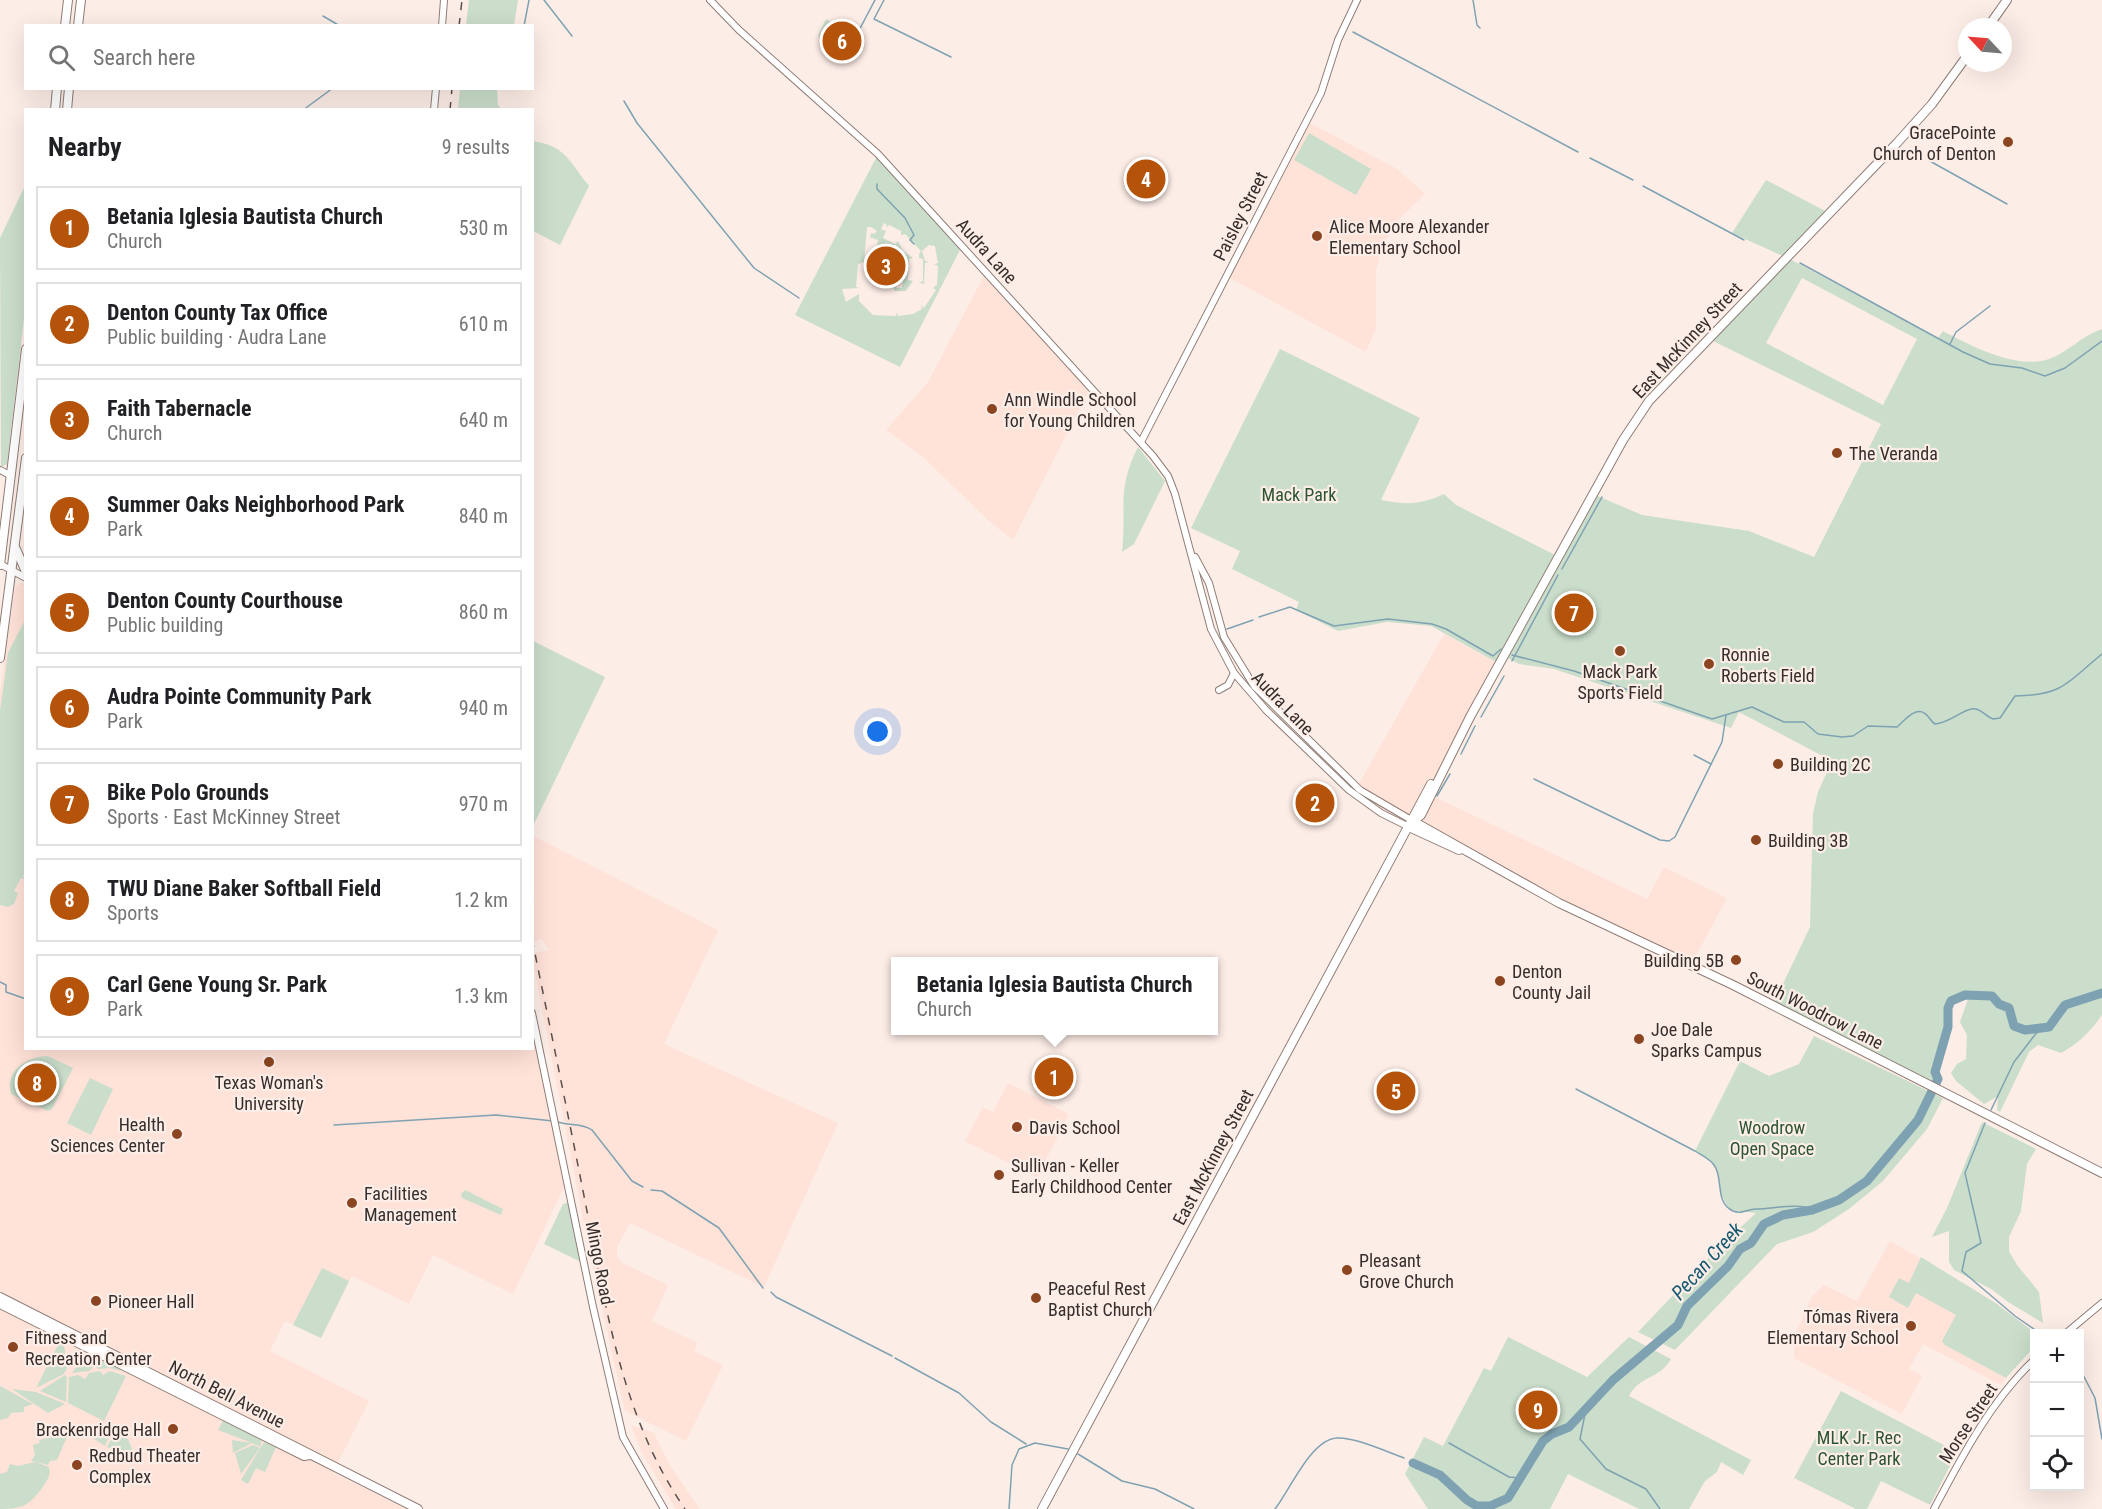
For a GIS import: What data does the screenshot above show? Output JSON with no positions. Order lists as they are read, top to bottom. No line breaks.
{"streets":{"main road":["East McKinney Street","South Woodrow Lane","North Bell Avenue"],"street":["Paisley Street","Audra Lane","Mingo Road","Morse Street"]},"crossings":[["Paisley Street","Audra Lane"],["Audra Lane","East McKinney Street"],["Audra Lane","South Woodrow Lane"],["East McKinney Street","South Woodrow Lane"]],"water":["Pecan Creek"],"parks":["Mack Park","Woodrow Open Space","MLK Jr. Rec Center Park"],"places":["GracePointe Church of Denton","Alice Moore Alexander Elementary School","Ann Windle School for Young Children","The Veranda","Mack Park Sports Field","Ronnie Roberts Field","Building 2C","Building 3B","Building 5B","Denton County Jail","Joe Dale Sparks Campus","Texas Woman's University","Davis School","Health Sciences Center","Sullivan - Keller Early Childhood Center","Facilities Management","Pleasant Grove Church","Peaceful Rest Baptist Church","Pioneer Hall","Tómas Rivera Elementary School","Fitness and Recreation Center","Brackenridge Hall","Redbud Theater Complex"],"north":"top left","page":{"pins":["6","4","3","7","2","1","8","5","9"],"search":"Search here","heading":["Nearby","9 results"],"list":[{"mark":"1","name":"Betania Iglesia Bautista Church","note":"Church","value":"530 m"},{"mark":"2","name":"Denton County Tax Office","note":"Public building · Audra Lane","value":"610 m"},{"mark":"3","name":"Faith Tabernacle","note":"Church","value":"640 m"},{"mark":"4","name":"Summer Oaks Neighborhood Park","note":"Park","value":"840 m"},{"mark":"5","name":"Denton County Courthouse","note":"Public building","value":"860 m"},{"mark":"6","name":"Audra Pointe Community Park","note":"Park","value":"940 m"},{"mark":"7","name":"Bike Polo Grounds","note":"Sports · East McKinney Street","value":"970 m"},{"mark":"8","name":"TWU Diane Baker Softball Field","note":"Sports","value":"1.2 km"},{"mark":"9","name":"Carl Gene Young Sr. Park","note":"Park","value":"1.3 km"}],"popup":["Betania Iglesia Bautista Church","Church"],"map_buttons":["+","−"]}}
